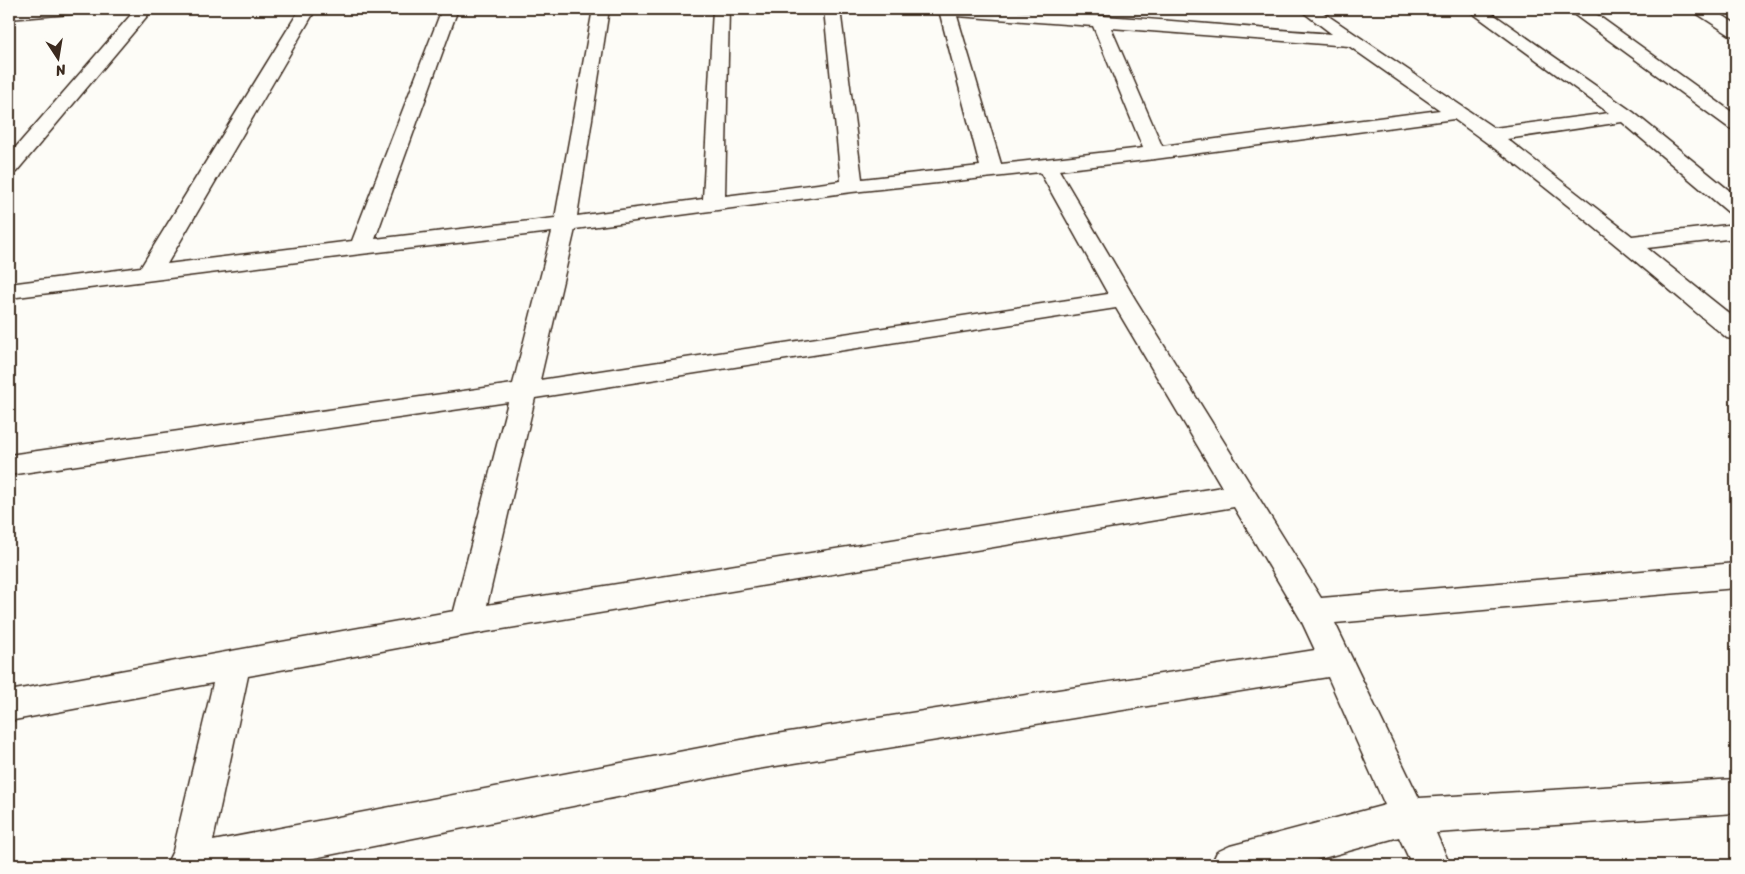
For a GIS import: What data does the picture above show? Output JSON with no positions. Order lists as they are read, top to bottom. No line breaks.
{"north":"bottom"}
